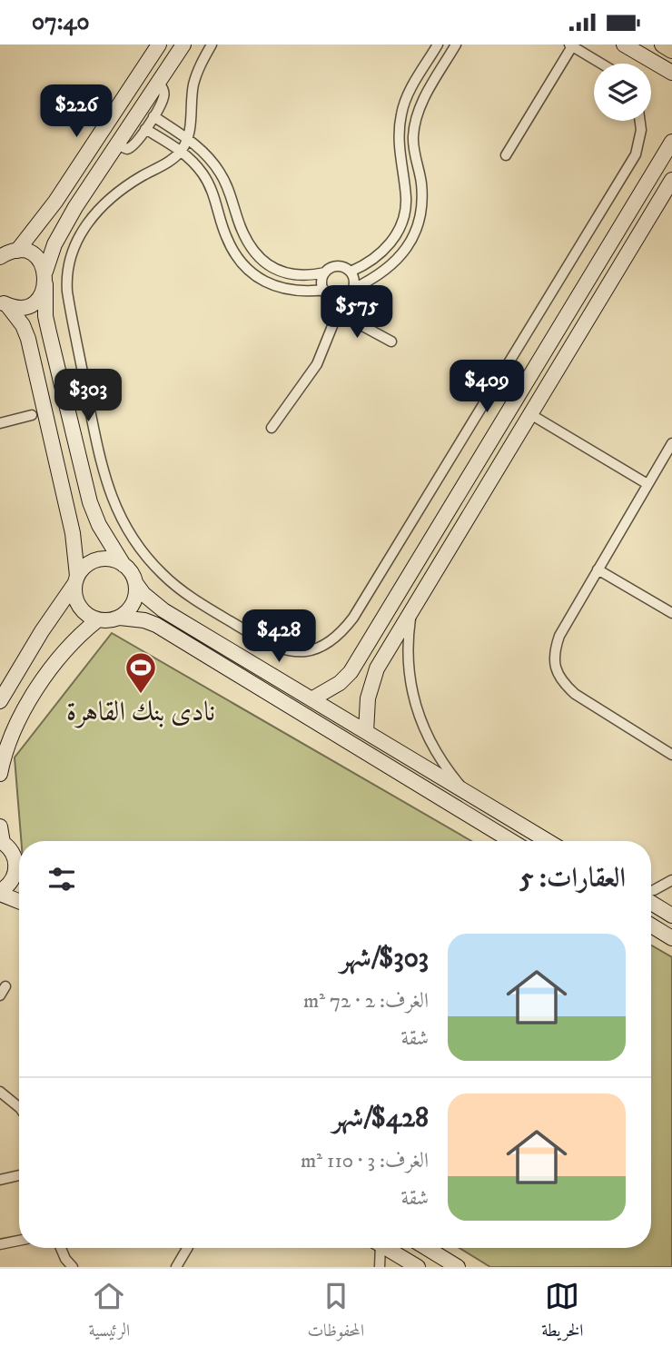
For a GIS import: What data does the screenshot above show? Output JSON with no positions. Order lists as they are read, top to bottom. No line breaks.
{"places":{"sports":["نادى بنك القاهرة"]},"page":{"status":"07:40","price":["$226","$575","$409","$303","$428"],"heading":"العقارات: 5","list":[{"name":"$303/شهر","note":"الغرف: 2 · 72 m² · شقة"},{"name":"$428/شهر","note":"الغرف: 3 · 110 m² · شقة"}],"tabs":["الخريطة","المحفوظات","الرئيسية"]}}
